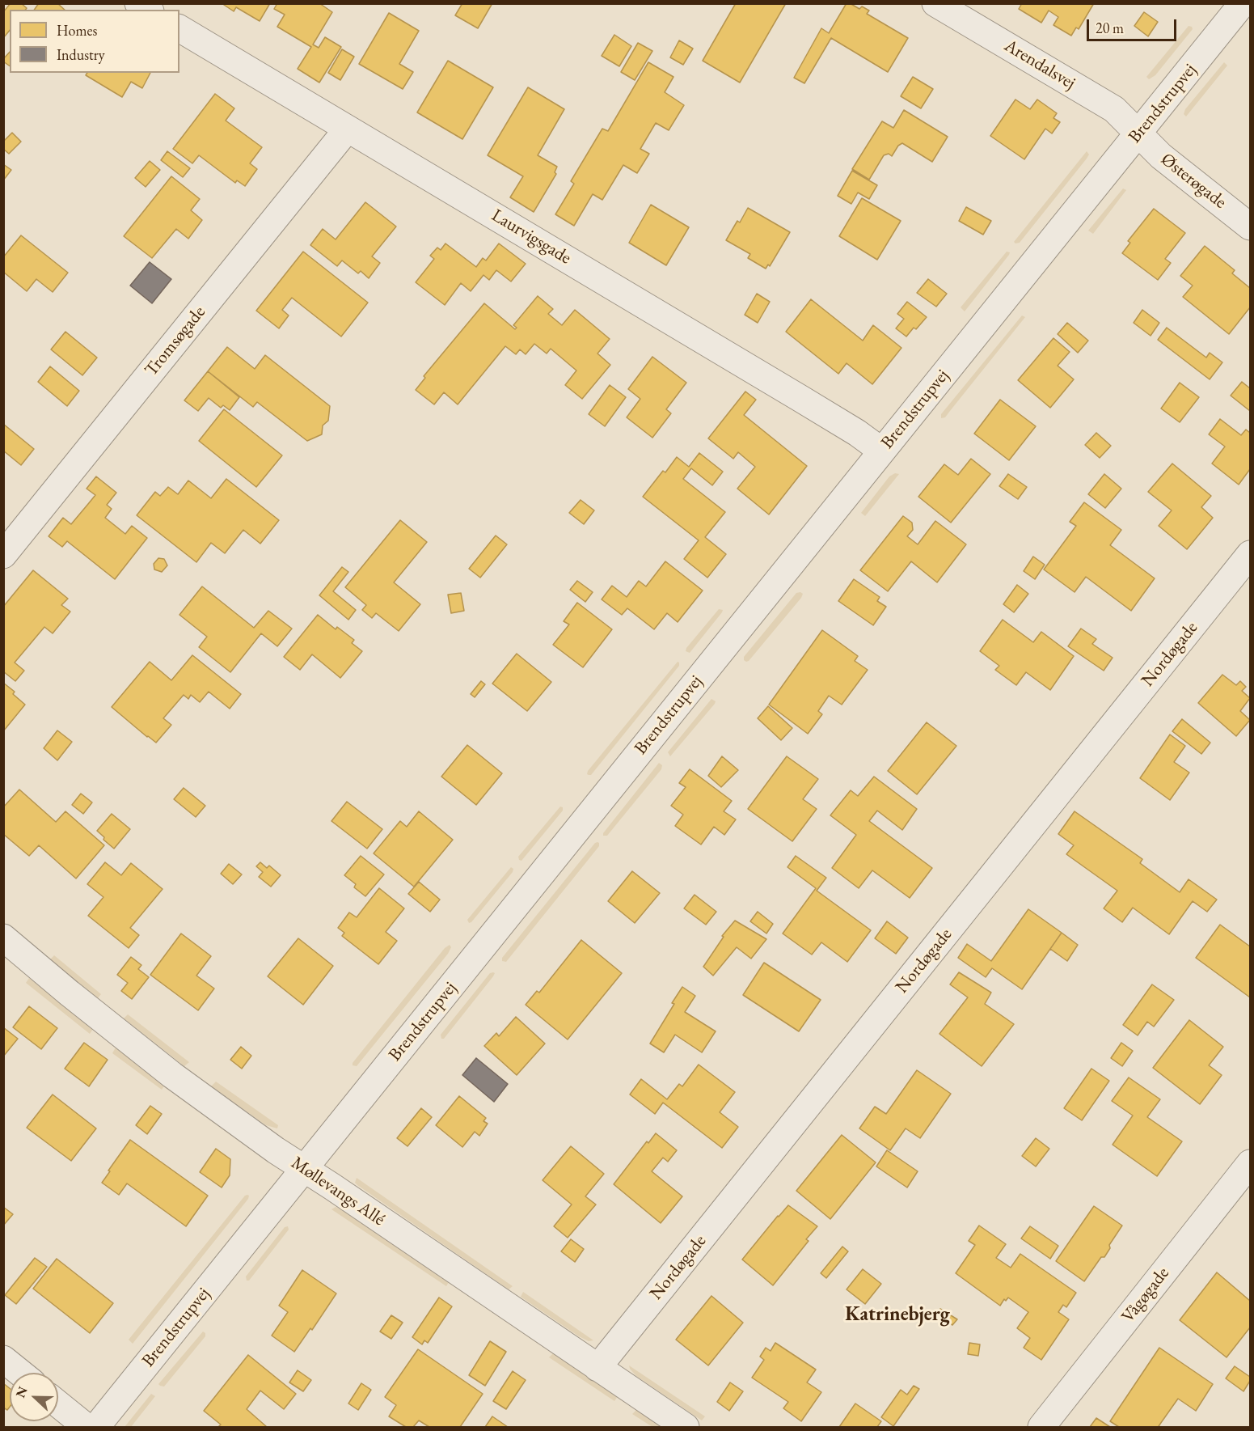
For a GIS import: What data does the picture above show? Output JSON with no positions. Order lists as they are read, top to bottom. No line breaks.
{"streets":{"street":["Arendalsvej","Brendstrupvej","Østerøgade","Laurvigsgade","Tromsøgade","Nordøgade","Møllevangs Allé","Vågøgade"]},"crossings":[["Arendalsvej","Brendstrupvej"],["Arendalsvej","Østerøgade"],["Brendstrupvej","Østerøgade"],["Brendstrupvej","Laurvigsgade"],["Brendstrupvej","Møllevangs Allé"],["Laurvigsgade","Tromsøgade"],["Nordøgade","Møllevangs Allé"]],"districts":["Katrinebjerg"],"legend":["Homes","Industry"],"scale_bar":"20 m","north":"left"}
